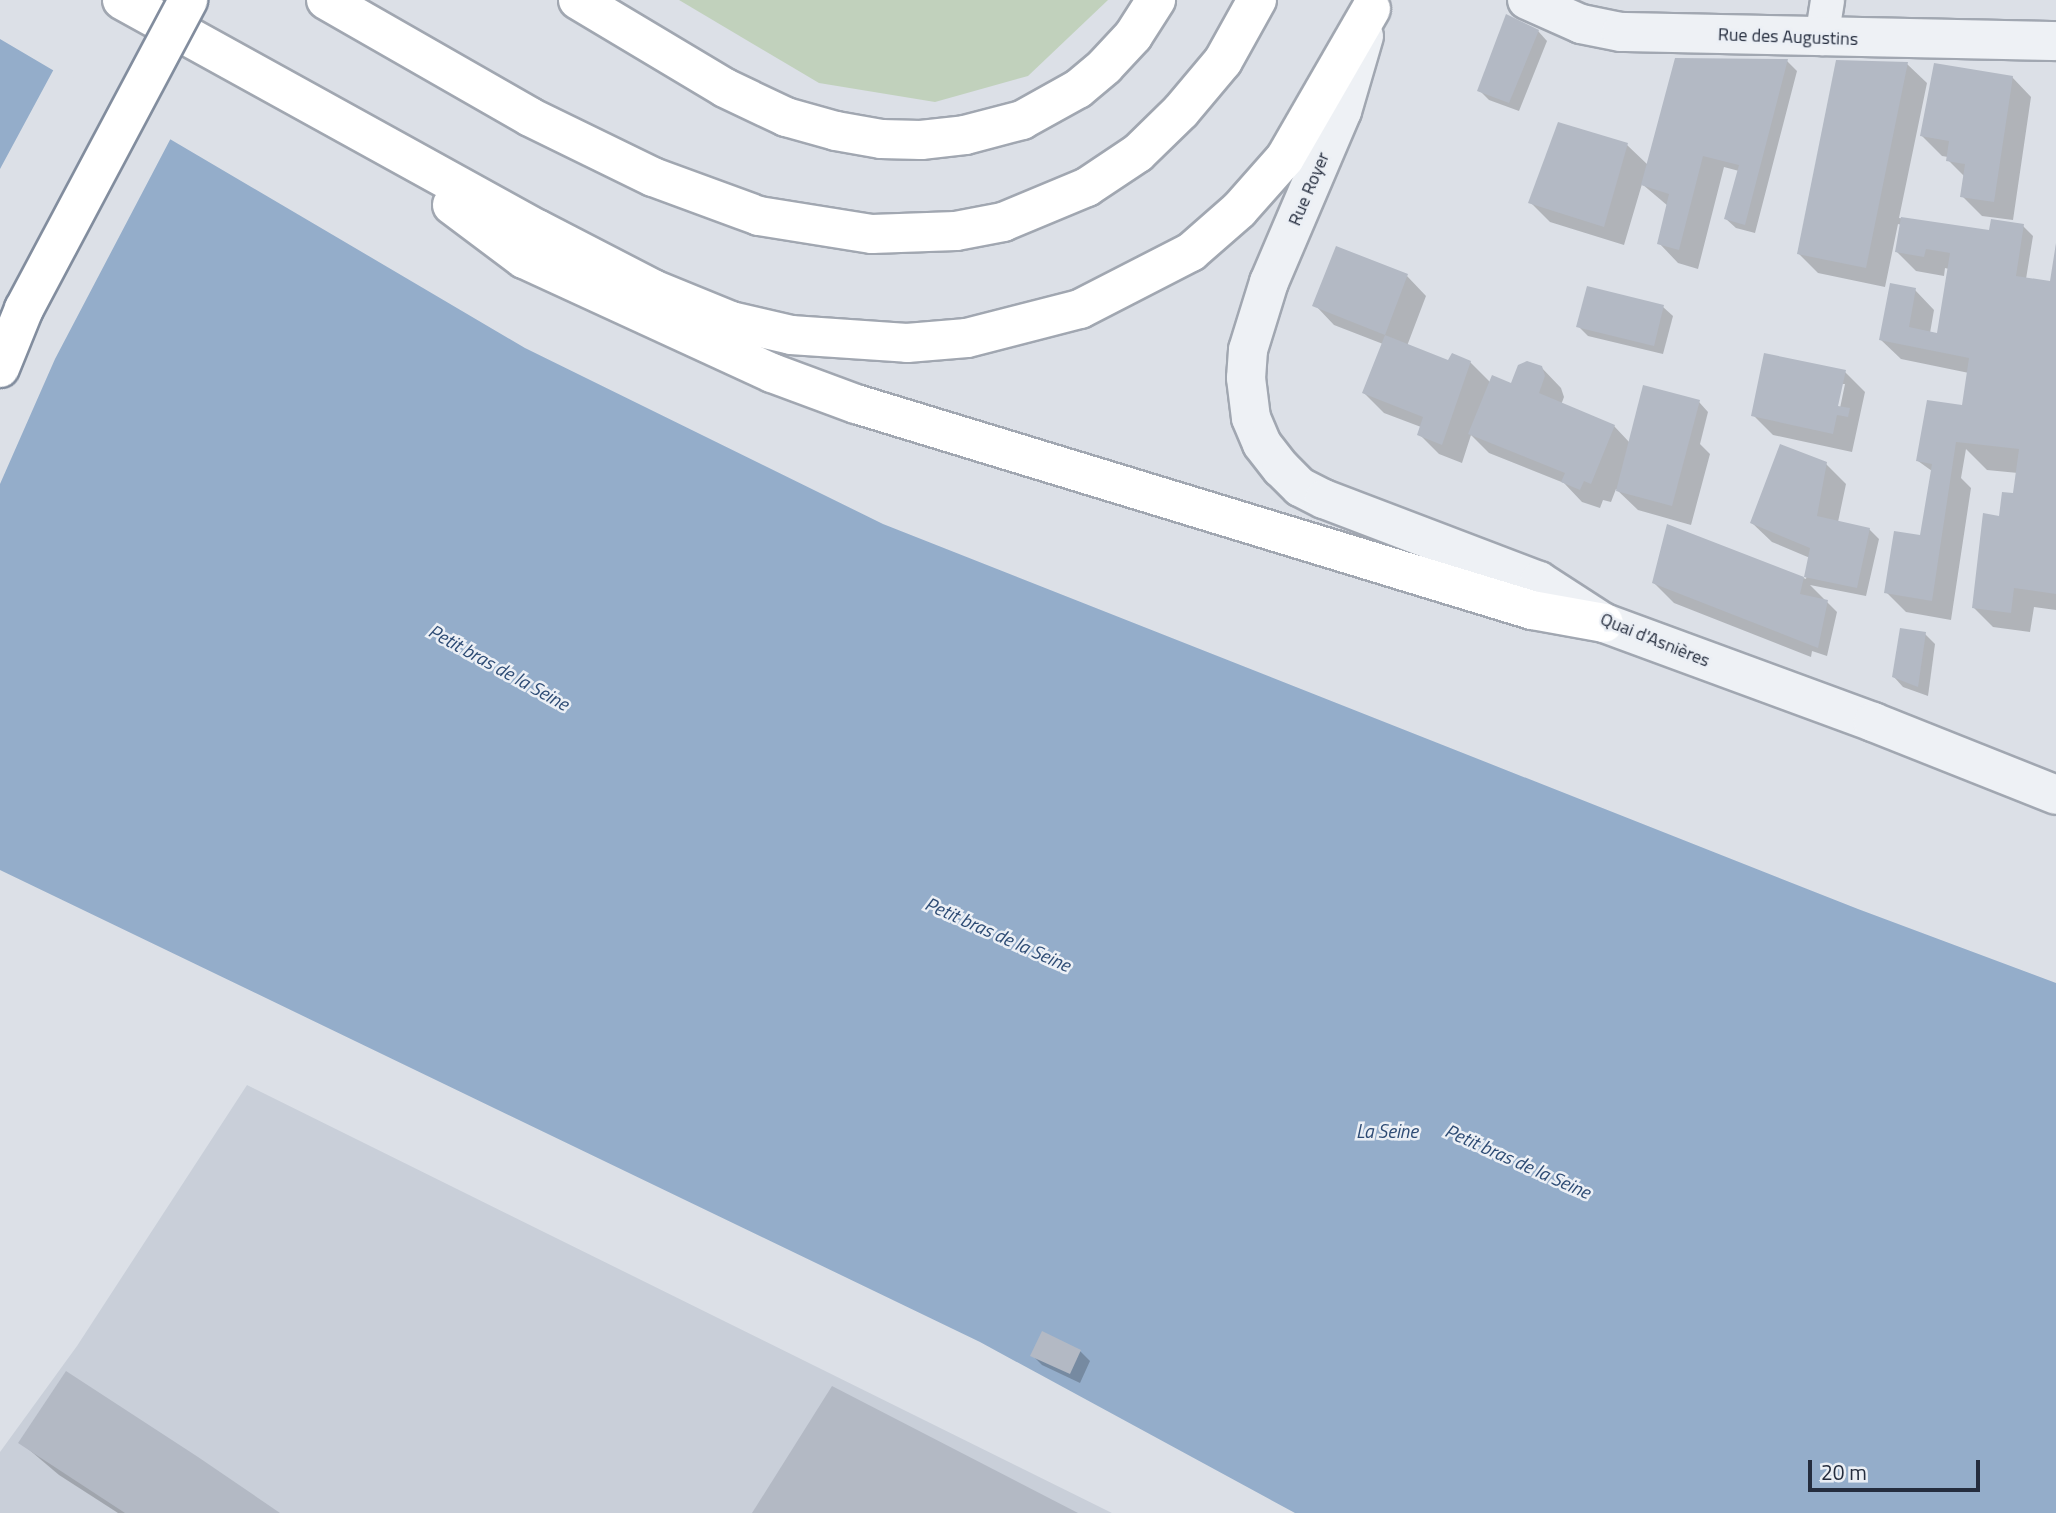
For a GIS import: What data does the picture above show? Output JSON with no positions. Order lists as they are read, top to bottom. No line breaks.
{"streets":{"street":["Rue des Augustins","Rue Royer","Quai d'Asnières"]},"crossings":[["Rue Royer","Quai d'Asnières"]],"water":["Petit bras de la Seine","La Seine"],"scale_bar":"20 m"}
